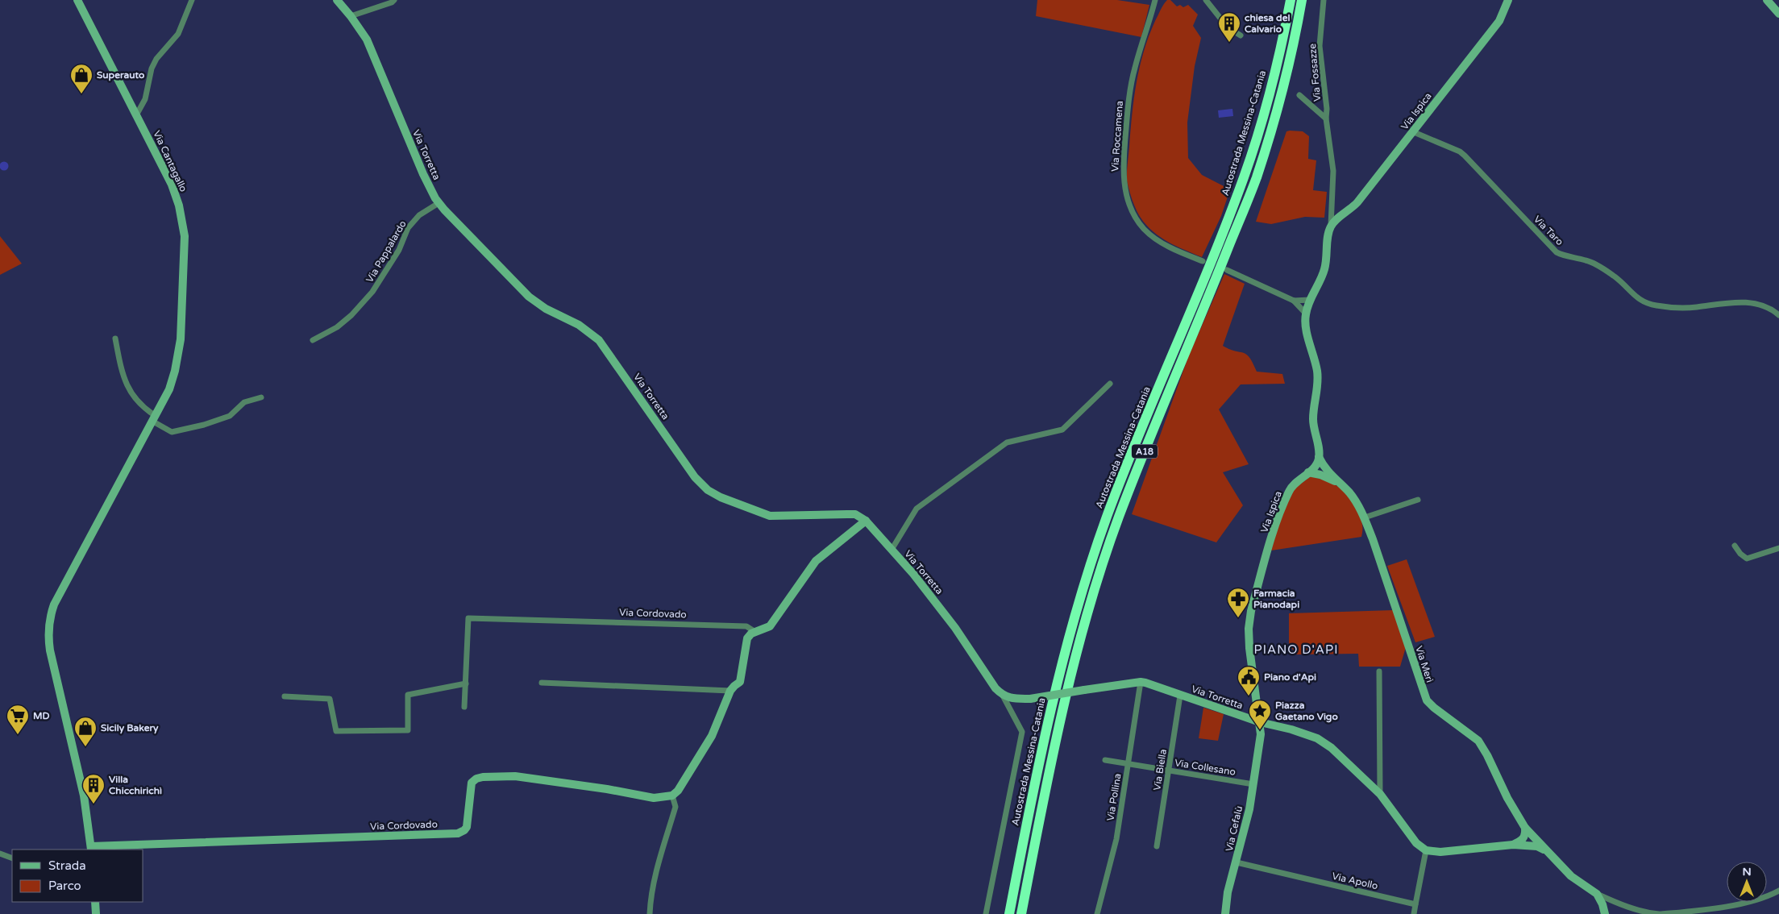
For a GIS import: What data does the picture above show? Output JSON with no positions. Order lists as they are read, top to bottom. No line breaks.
{"streets":{"highway":["Autostrada Messina-Catania","A18"],"street":["Via Fossazze","Via Ispica","Via Roccamena","Via Torretta","Via Cantagallo","Via Taro","Via Pappalardo","Via Cordovado","Via Merì","Via Collesano","Via Biella","Via Pollina","Via Cefalù","Via Apollo"]},"crossings":[["Via Ispica","Via Torretta"],["Via Ispica","Via Taro"],["Via Ispica","Via Cefalù"],["Via Torretta","Via Pappalardo"],["Via Torretta","Via Biella"],["Via Torretta","Via Pollina"],["Via Cantagallo","Via Cordovado"],["Via Collesano","Via Biella"],["Via Collesano","Via Pollina"],["Via Collesano","Via Cefalù"],["Via Cefalù","Via Apollo"]],"districts":["PIANO D'API"],"places":{"building":["chiesa del Calvario","Villa Chicchirichì"],"shop":["Superauto","Sicily Bakery"],"pharmacy":["Farmacia Pianodapi"],"public building":["Piano d'Api"],"place":["Piazza Gaetano Vigo"],"supermarket":["MD"]},"legend":["Strada","Parco"],"north":"top"}
